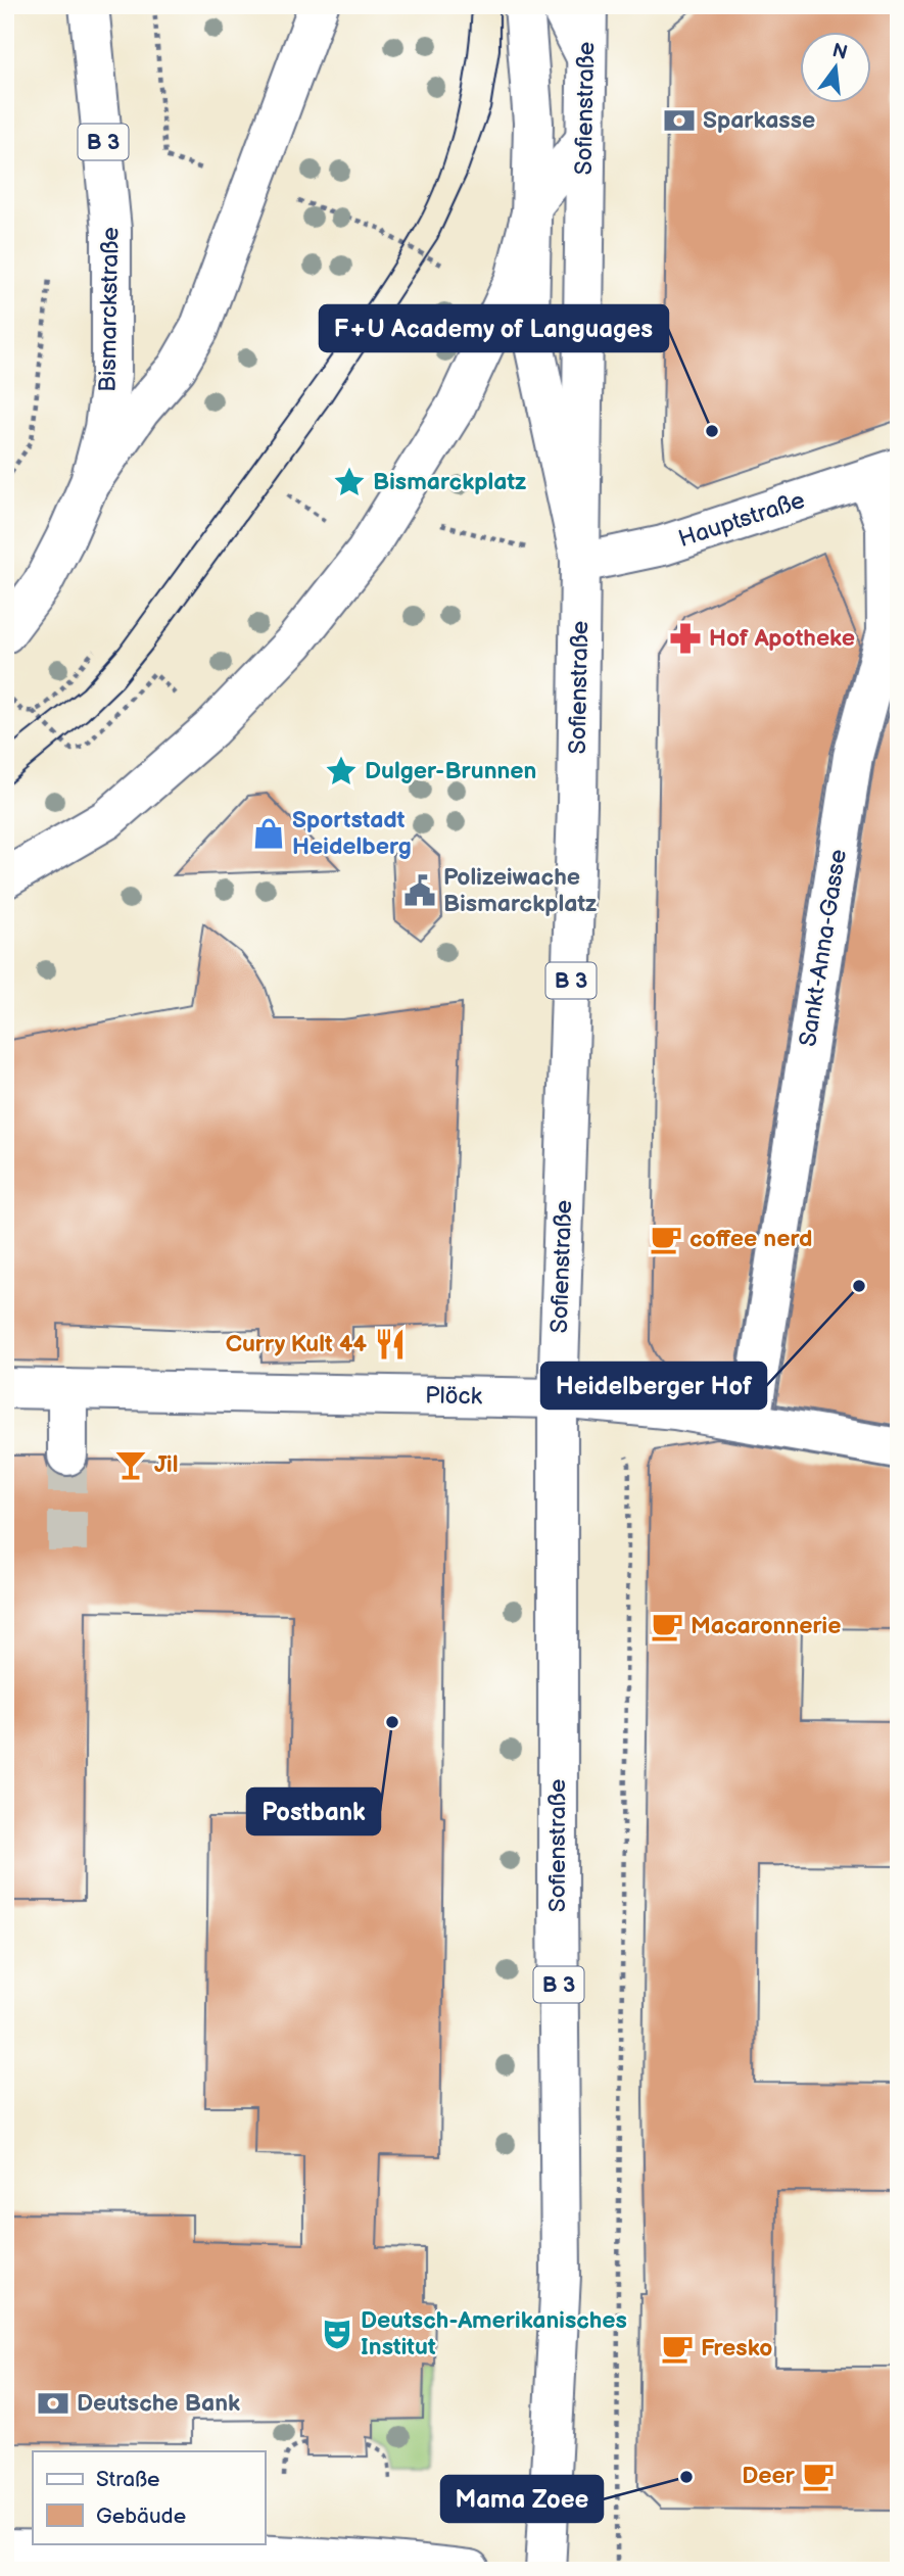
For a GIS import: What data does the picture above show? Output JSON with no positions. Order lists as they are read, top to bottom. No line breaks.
{"streets":{"main road":["Sofienstraße","B 3","Bismarckstraße","Hauptstraße","Sankt-Anna-Gasse","Plöck"]},"crossings":[["Sofienstraße","Hauptstraße"],["Sofienstraße","Plöck"],["Hauptstraße","Sankt-Anna-Gasse"],["Sankt-Anna-Gasse","Plöck"]],"places":{"bank":["Sparkasse","Deutsche Bank"],"other":["F+U Academy of Languages","Heidelberger Hof","Postbank","Mama Zoee"],"place":["Bismarckplatz","Dulger-Brunnen"],"pharmacy":["Hof Apotheke"],"shop":["Sportstadt Heidelberg"],"public building":["Polizeiwache Bismarckplatz"],"cafe":["coffee nerd","Macaronnerie","Fresko","Deer"],"restaurant":["Curry Kult 44"],"bar":["Jil"],"theatre":["Deutsch-Amerikanisches Institut"]},"legend":["Straße","Gebäude"],"north":"top"}
